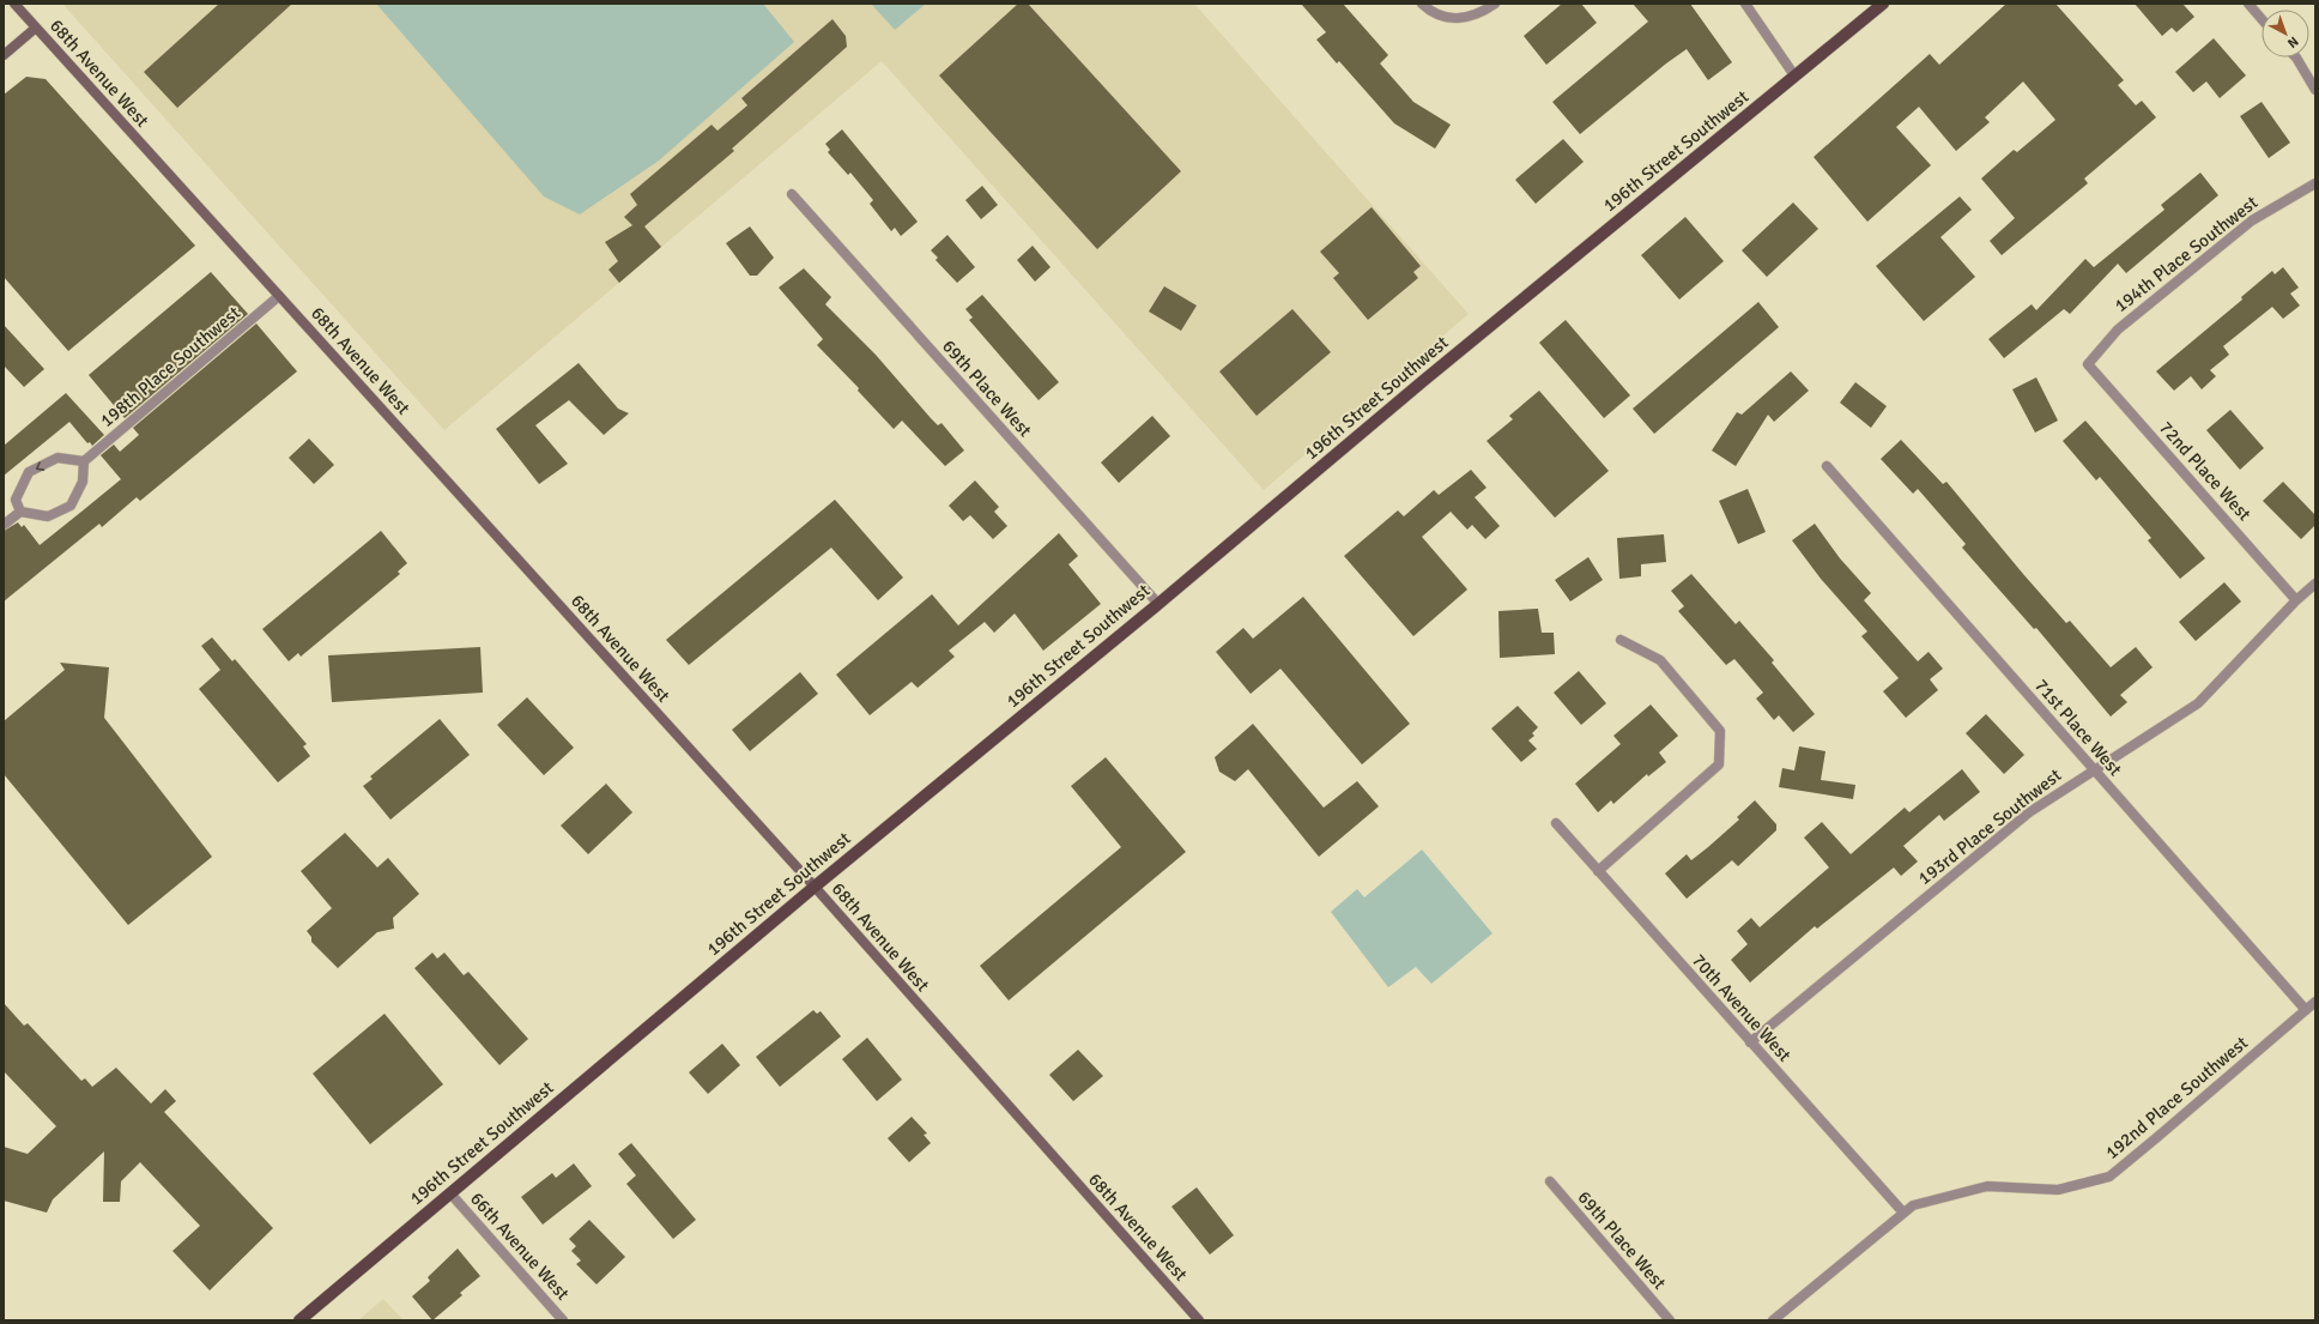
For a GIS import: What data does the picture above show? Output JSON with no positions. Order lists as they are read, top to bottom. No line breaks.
{"streets":{"main road":["196th Street Southwest"],"street":["68th Avenue West","194th Place Southwest","198th Place Southwest","69th Place West","72nd Place West","71st Place West","193rd Place Southwest","70th Avenue West","192nd Place Southwest","66th Avenue West"]},"crossings":[["68th Avenue West","196th Street Southwest"],["68th Avenue West","198th Place Southwest"],["196th Street Southwest","69th Place West"],["196th Street Southwest","66th Avenue West"],["194th Place Southwest","72nd Place West"],["72nd Place West","193rd Place Southwest"],["71st Place West","193rd Place Southwest"],["71st Place West","192nd Place Southwest"],["193rd Place Southwest","70th Avenue West"],["70th Avenue West","192nd Place Southwest"]],"north":"bottom right"}
